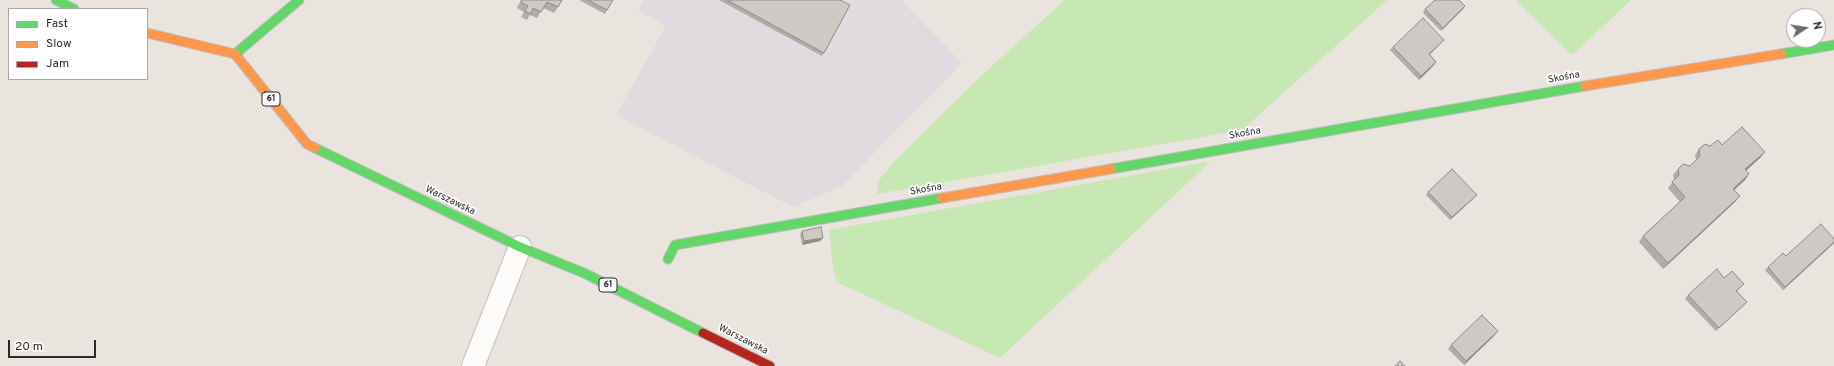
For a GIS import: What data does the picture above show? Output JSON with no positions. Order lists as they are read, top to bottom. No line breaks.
{"streets":{"street":["Skośna","61","Warszawska"]},"legend":["Fast","Slow","Jam"],"scale_bar":"20 m","north":"right"}
